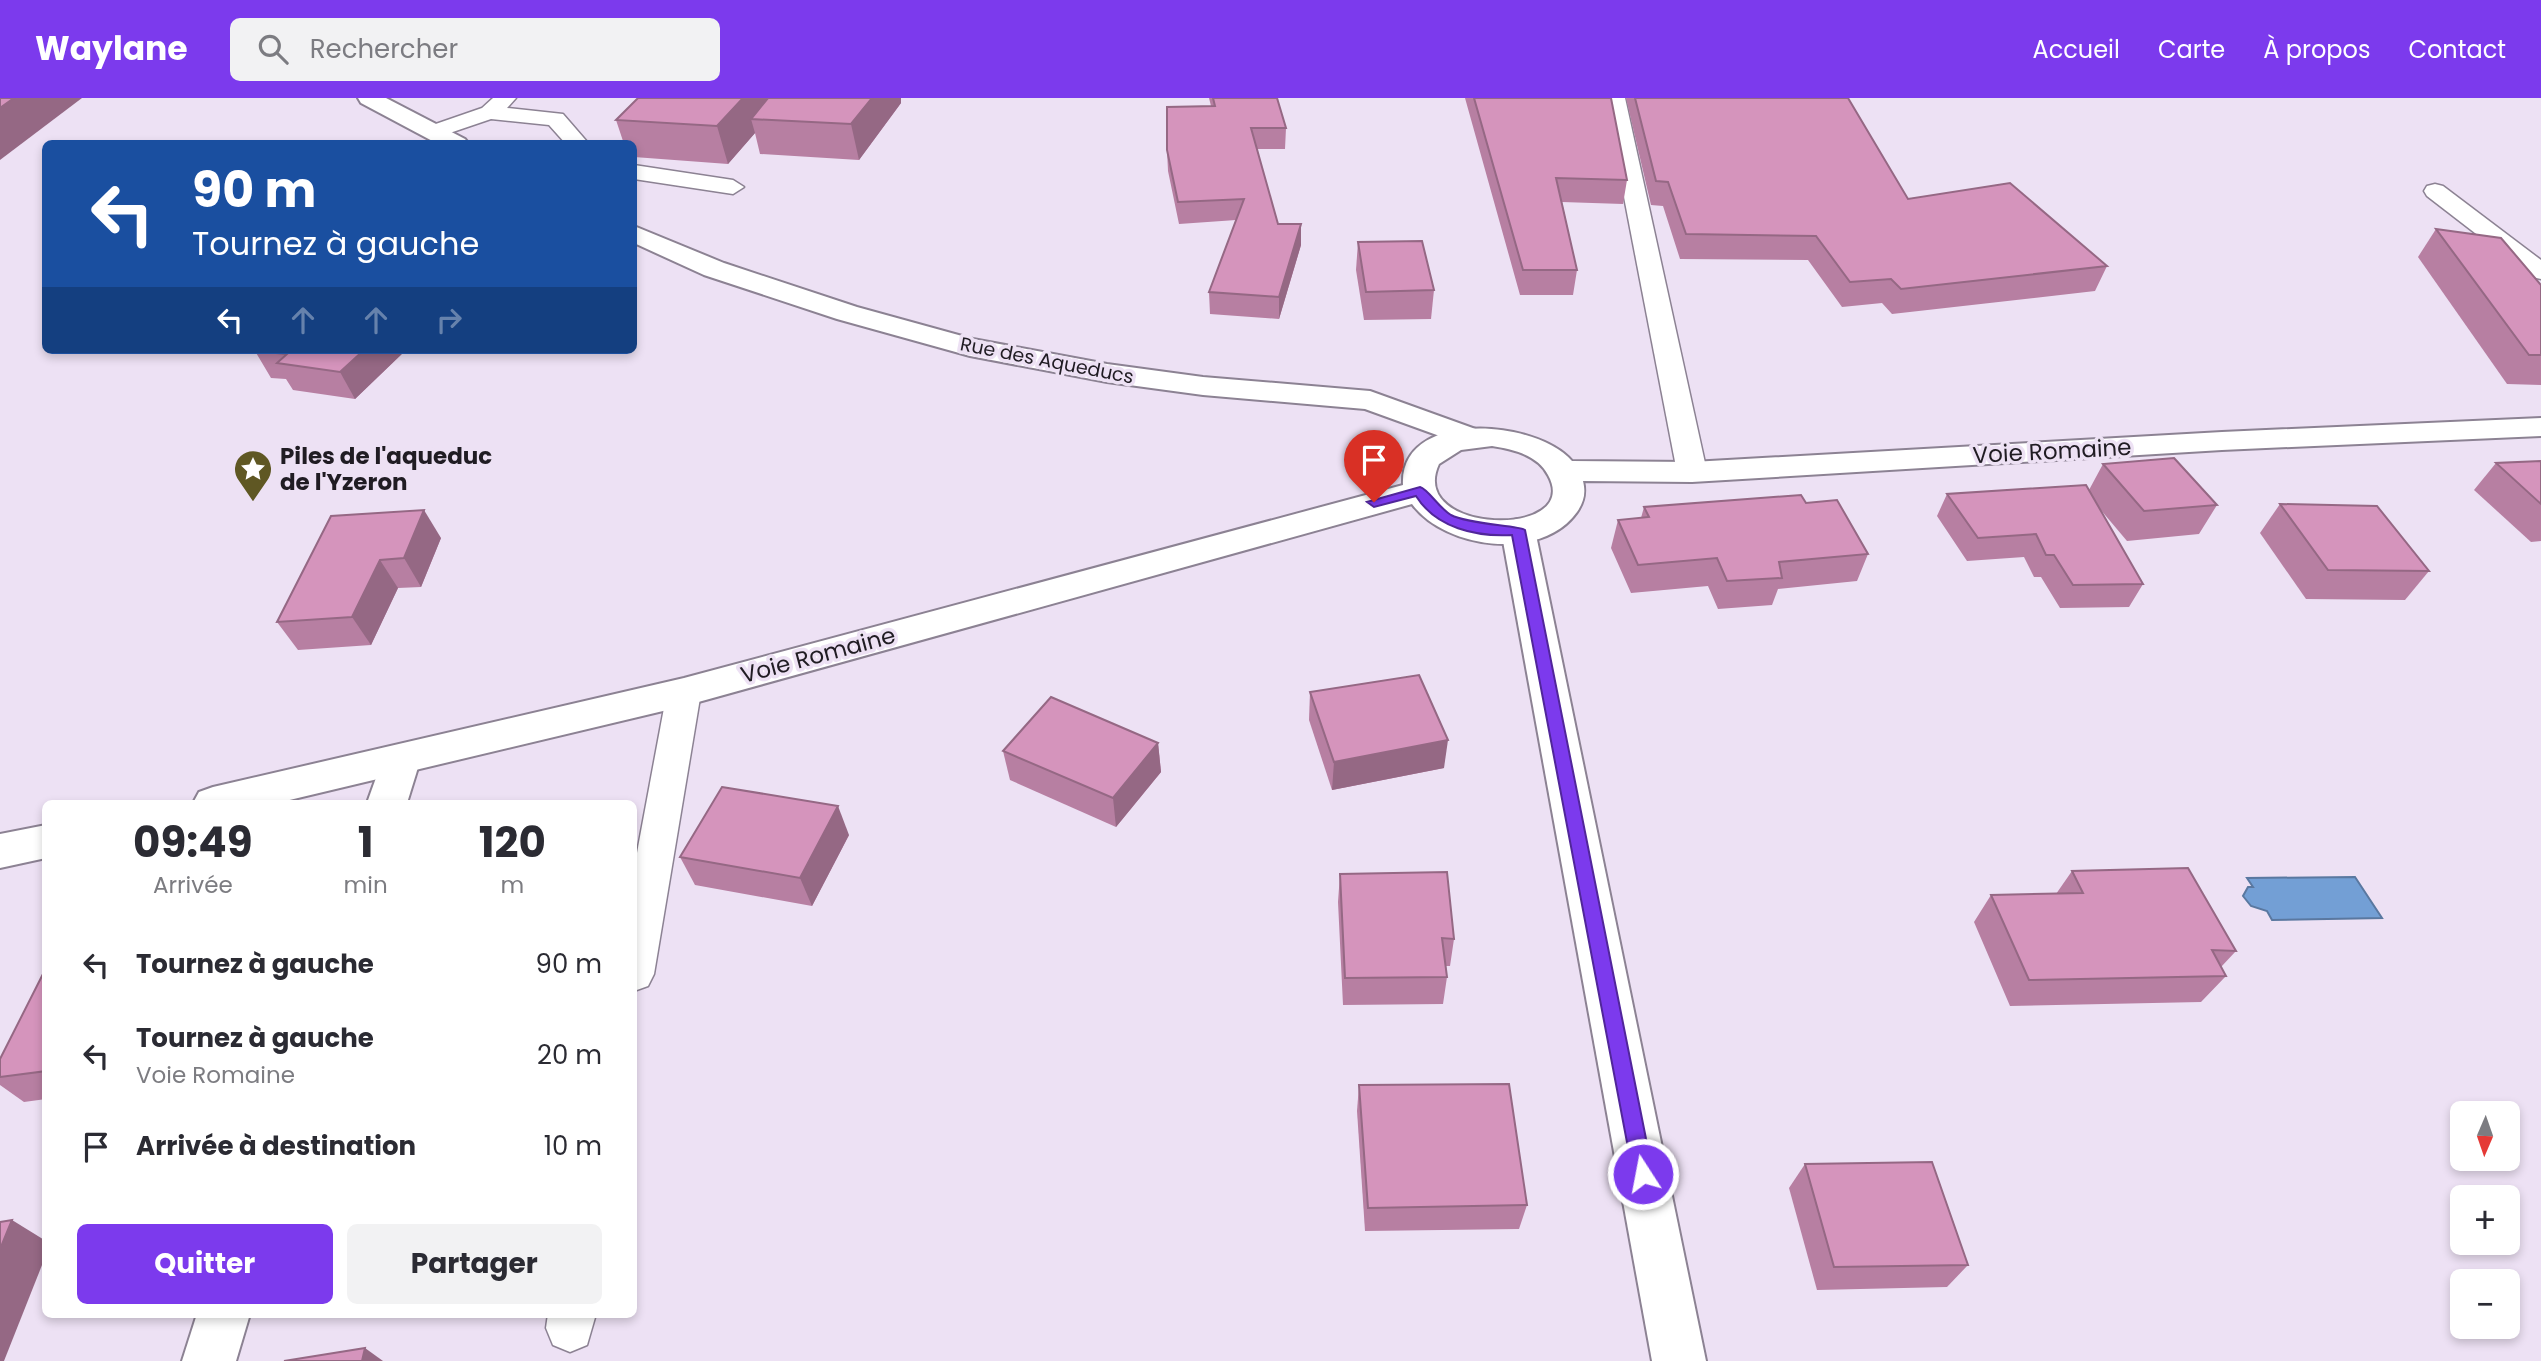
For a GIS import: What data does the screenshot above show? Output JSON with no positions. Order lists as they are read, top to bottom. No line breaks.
{"streets":{"street":["Rue des Aqueducs","Voie Romaine"]},"crossings":[["Rue des Aqueducs","Voie Romaine"]],"places":{"place":["Piles de l'aqueduc de l'Yzeron"]},"north":"bottom","page":{"header":"Waylane","search":"Rechercher","nav":["Accueil","Carte","À propos","Contact"],"turn":["90 m","Tournez à gauche"],"eta":["09:49","Arrivée","1","min","120","m"],"list":[{"name":"Tournez à gauche","value":"90 m"},{"name":"Tournez à gauche","note":"Voie Romaine","value":"20 m"},{"name":"Arrivée à destination","value":"10 m"}],"map_buttons":["+","−"],"buttons":["Quitter","Partager"]}}
